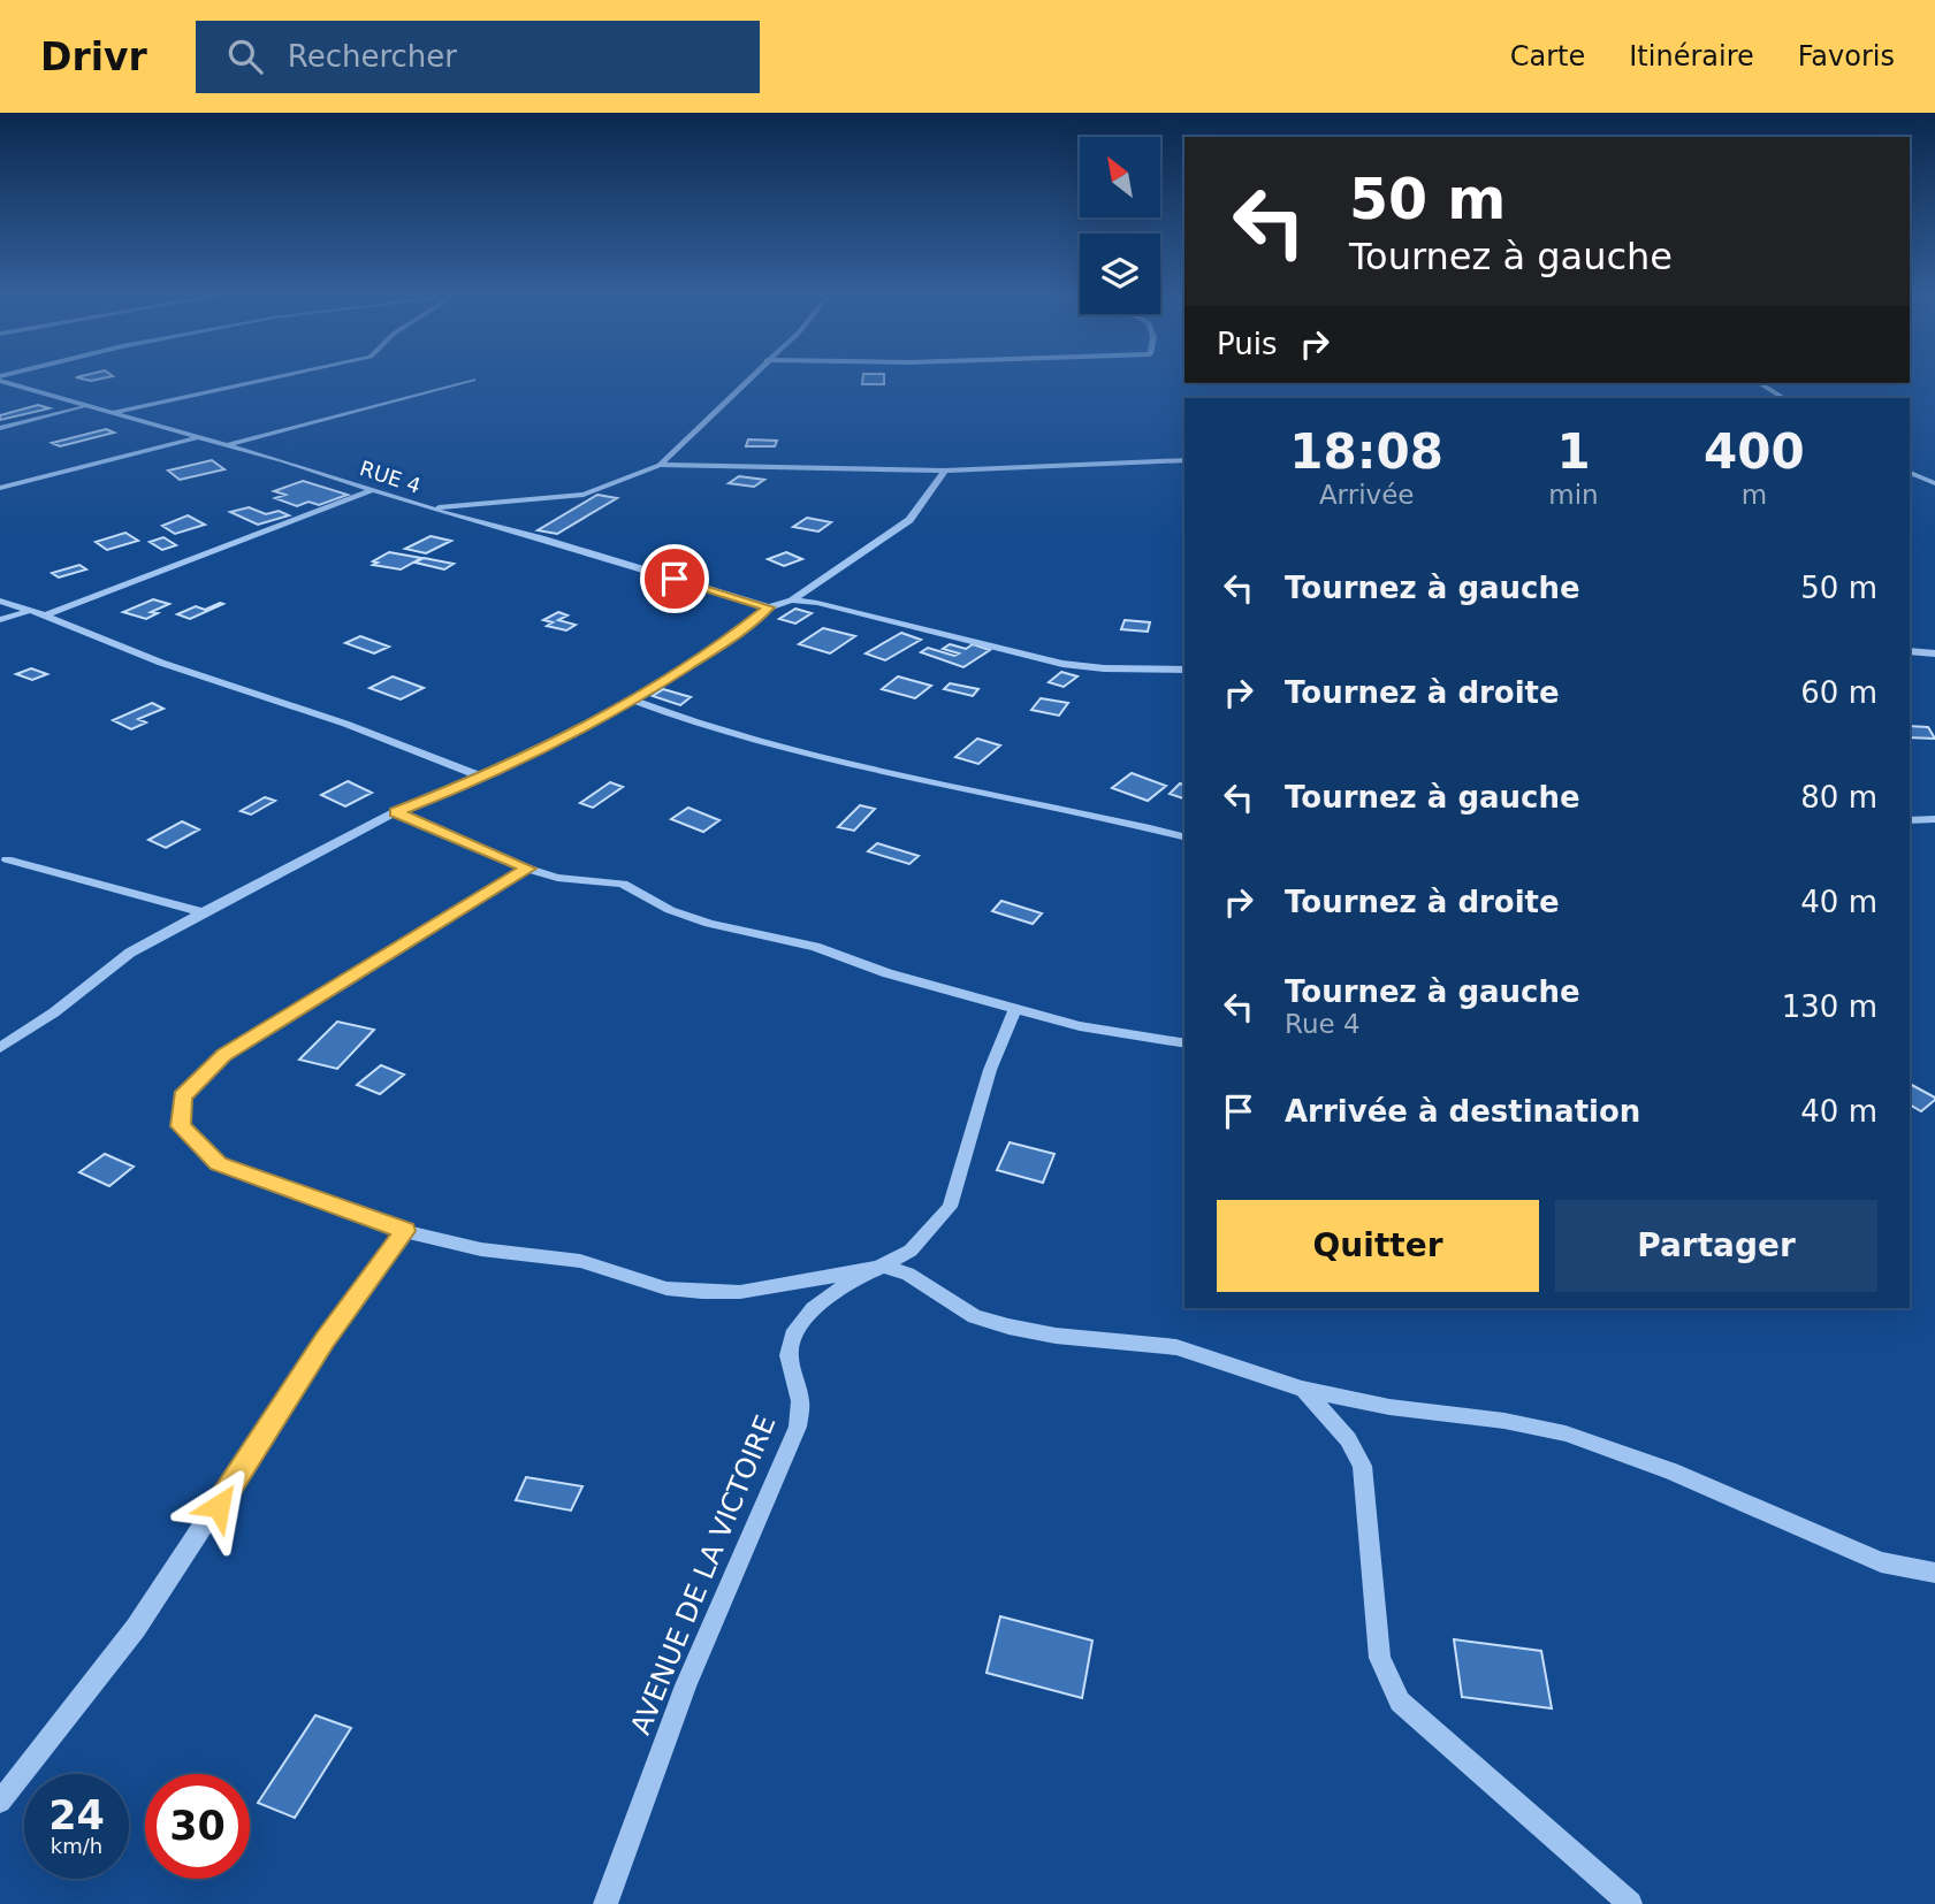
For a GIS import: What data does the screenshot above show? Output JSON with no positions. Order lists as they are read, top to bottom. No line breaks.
{"streets":{"street":["RUE 4","AVENUE DE LA VICTOIRE"]},"north":"top left","page":{"header":"Drivr","search":"Rechercher","nav":["Carte","Itinéraire","Favoris"],"turn":["50 m","Tournez à gauche"],"then":"Puis","eta":["18:08","Arrivée","1","min","400","m"],"list":[{"name":"Tournez à gauche","value":"50 m"},{"name":"Tournez à droite","value":"60 m"},{"name":"Tournez à gauche","value":"80 m"},{"name":"Tournez à droite","value":"40 m"},{"name":"Tournez à gauche","note":"Rue 4","value":"130 m"},{"name":"Arrivée à destination","value":"40 m"}],"buttons":["Quitter","Partager"],"speed":"24 km/h","limit":"30"}}
